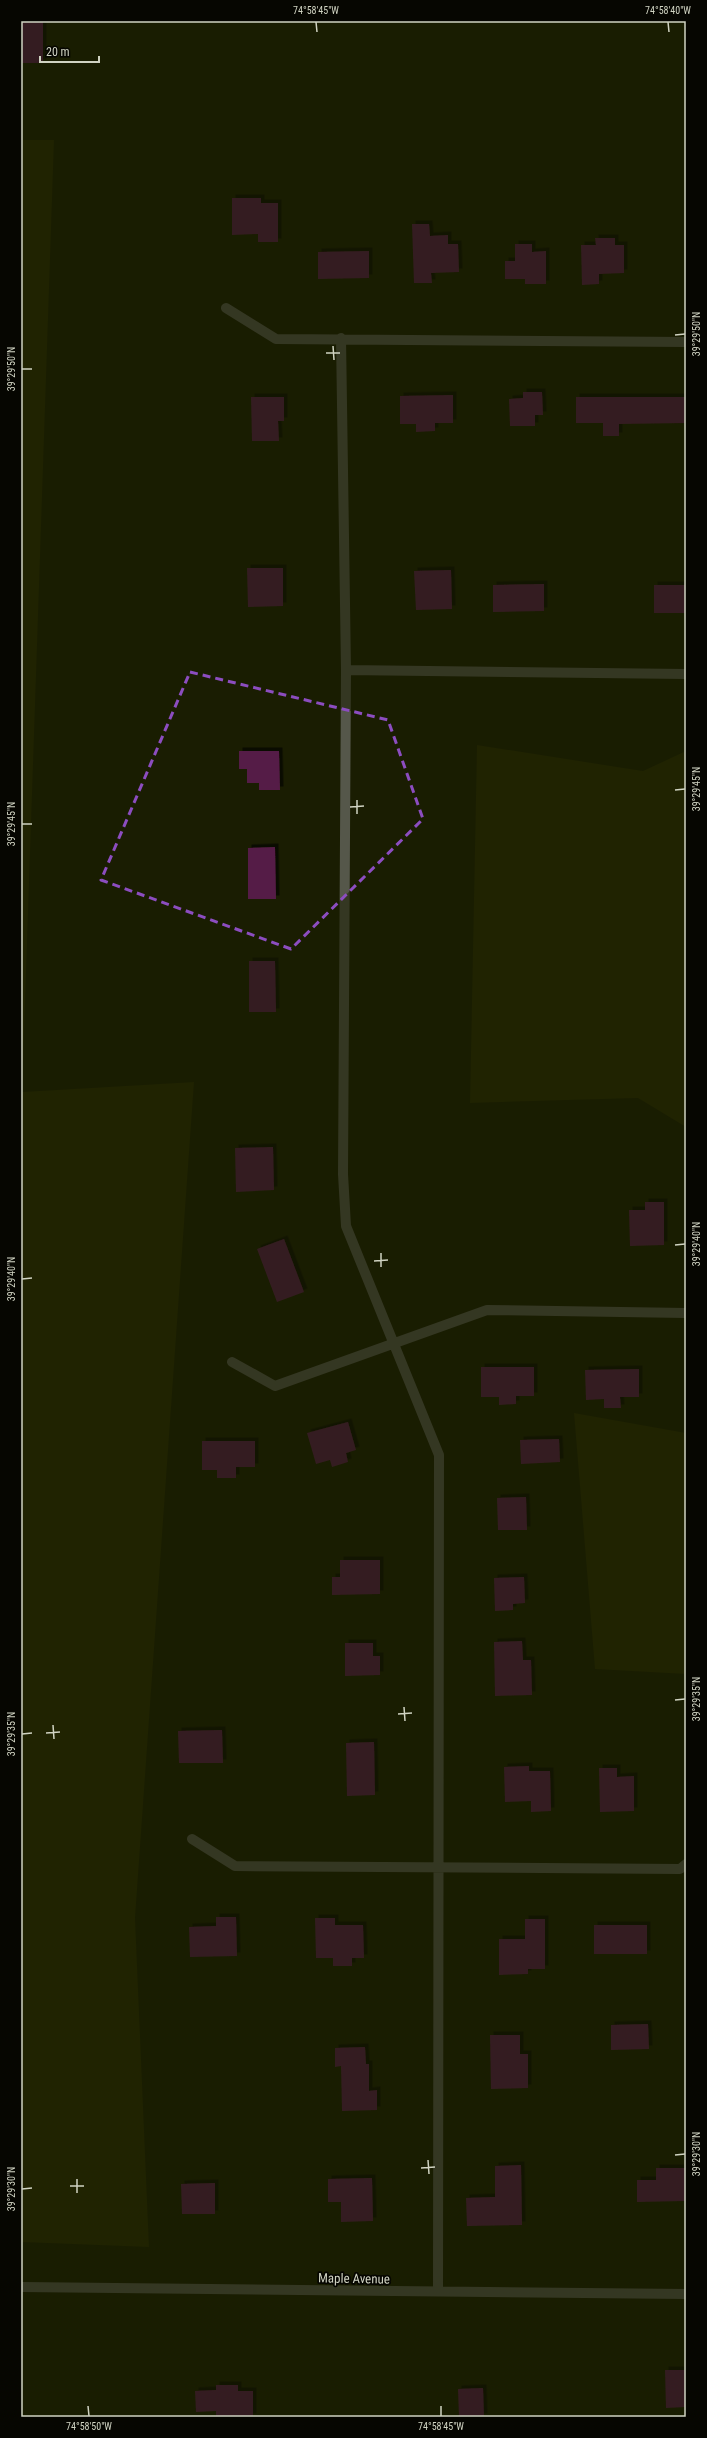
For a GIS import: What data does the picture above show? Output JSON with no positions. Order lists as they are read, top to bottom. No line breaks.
{"streets":{"street":["Maple Avenue"]},"scale_bar":"20 m","coordinates":["74°58'45\"W","74°58'40\"W","39°29'50\"N","39°29'45\"N","39°29'40\"N","39°29'35\"N","39°29'30\"N","74°58'50\"W"]}
